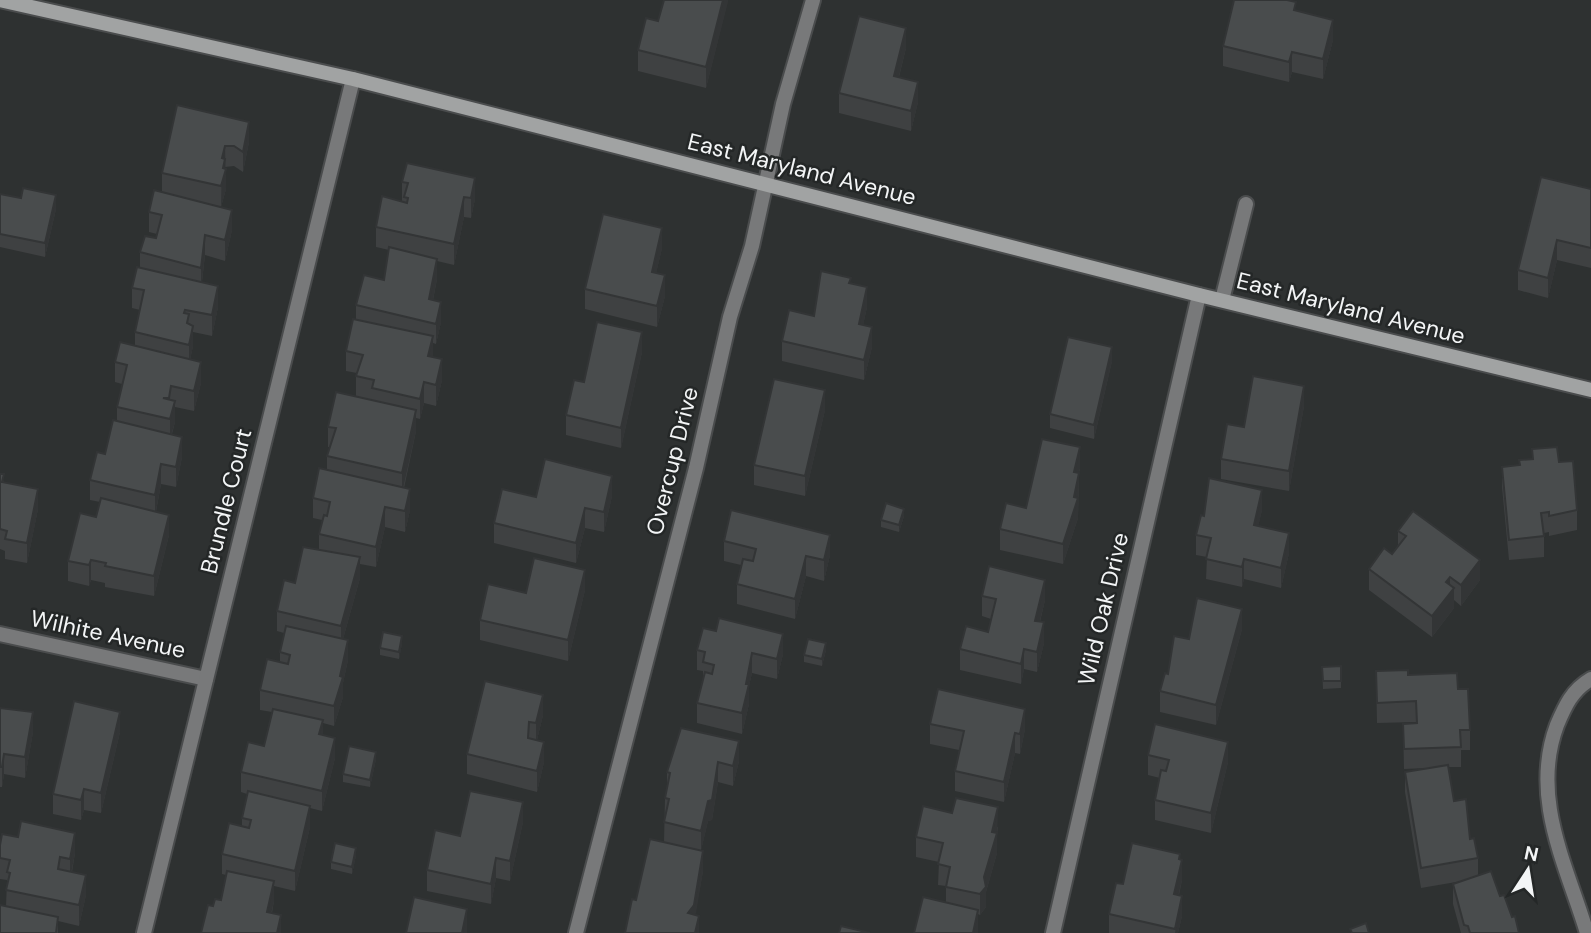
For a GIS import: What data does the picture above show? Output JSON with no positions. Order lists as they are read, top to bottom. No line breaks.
{"streets":{"street":["East Maryland Avenue","Overcup Drive","Brundle Court","Wild Oak Drive","Wilhite Avenue"]},"crossings":[["East Maryland Avenue","Overcup Drive"],["East Maryland Avenue","Brundle Court"],["East Maryland Avenue","Wild Oak Drive"],["Brundle Court","Wilhite Avenue"]],"north":"top"}
